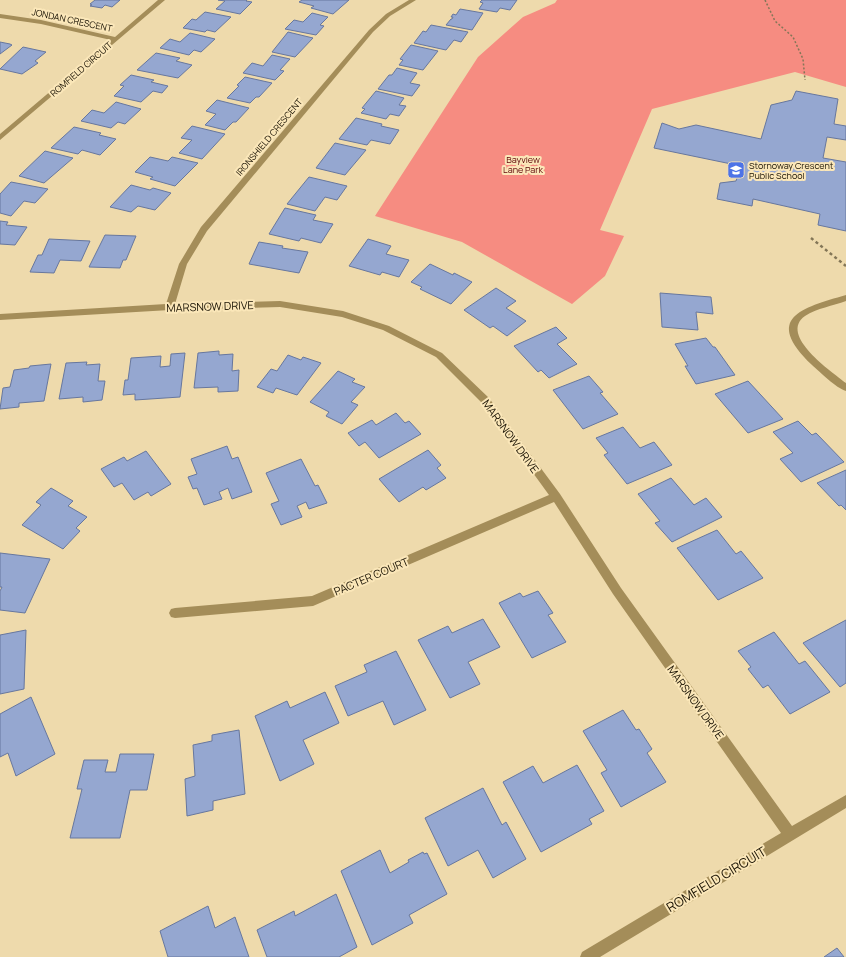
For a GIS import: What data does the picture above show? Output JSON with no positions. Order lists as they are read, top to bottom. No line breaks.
{"streets":{"street":["JONDAN CRESCENT","ROMFIELD CIRCUIT","IRONSHIELD CRESCENT","MARSNOW DRIVE","PACTER COURT"]},"crossings":[["JONDAN CRESCENT","ROMFIELD CIRCUIT"],["ROMFIELD CIRCUIT","MARSNOW DRIVE"],["IRONSHIELD CRESCENT","MARSNOW DRIVE"],["MARSNOW DRIVE","PACTER COURT"]],"parks":["Bayview Lane Park"],"places":{"school or university":["Stornoway Crescent Public School"]}}
